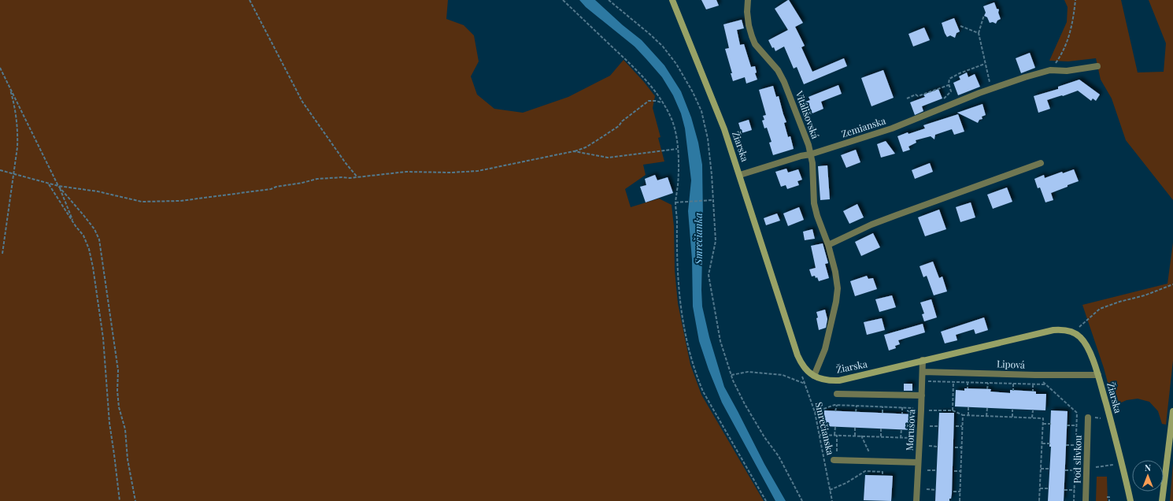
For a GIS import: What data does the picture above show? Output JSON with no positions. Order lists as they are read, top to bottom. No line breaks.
{"streets":{"street":["Vitálišovská","Zemianska","Žiarska","Lipová","Morušová","Pod slivkou"],"path":["Smrečianska"]},"crossings":[["Vitálišovská","Zemianska"],["Vitálišovská","Žiarska"],["Zemianska","Žiarska"],["Žiarska","Lipová"],["Žiarska","Smrečianska"],["Žiarska","Morušová"],["Lipová","Morušová"]],"water":["Smrečianka"],"north":"top"}
